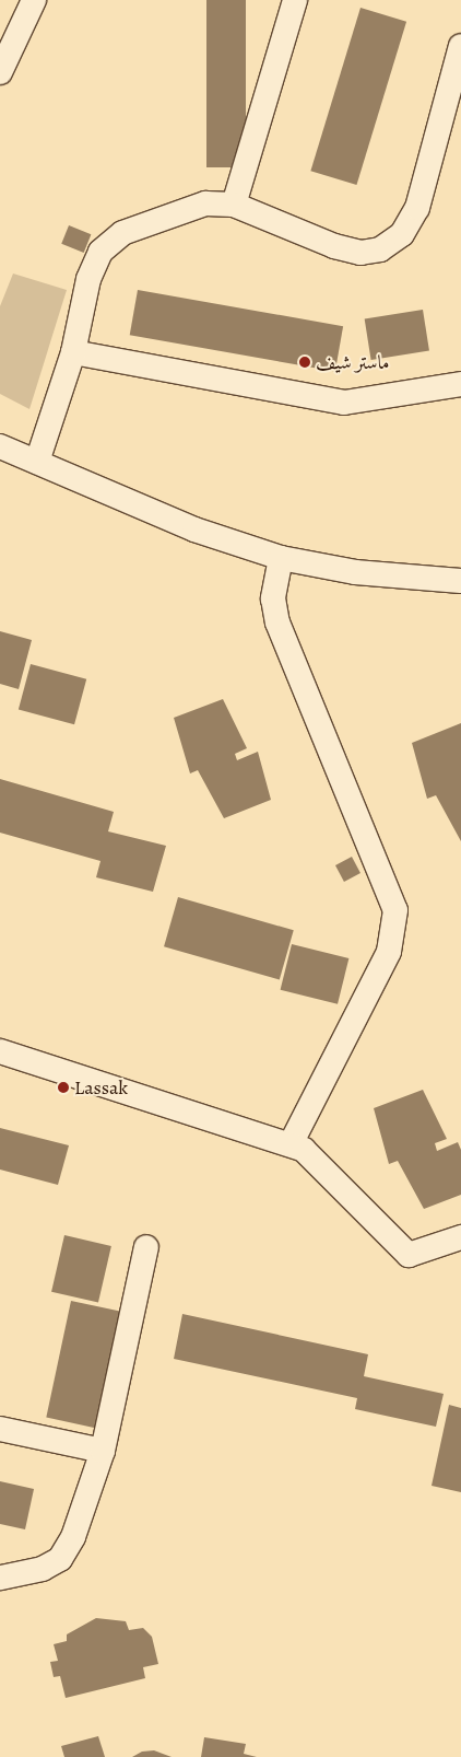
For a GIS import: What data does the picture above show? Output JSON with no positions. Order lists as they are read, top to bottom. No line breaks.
{"places":["ماستر شيف","Lassak"]}
